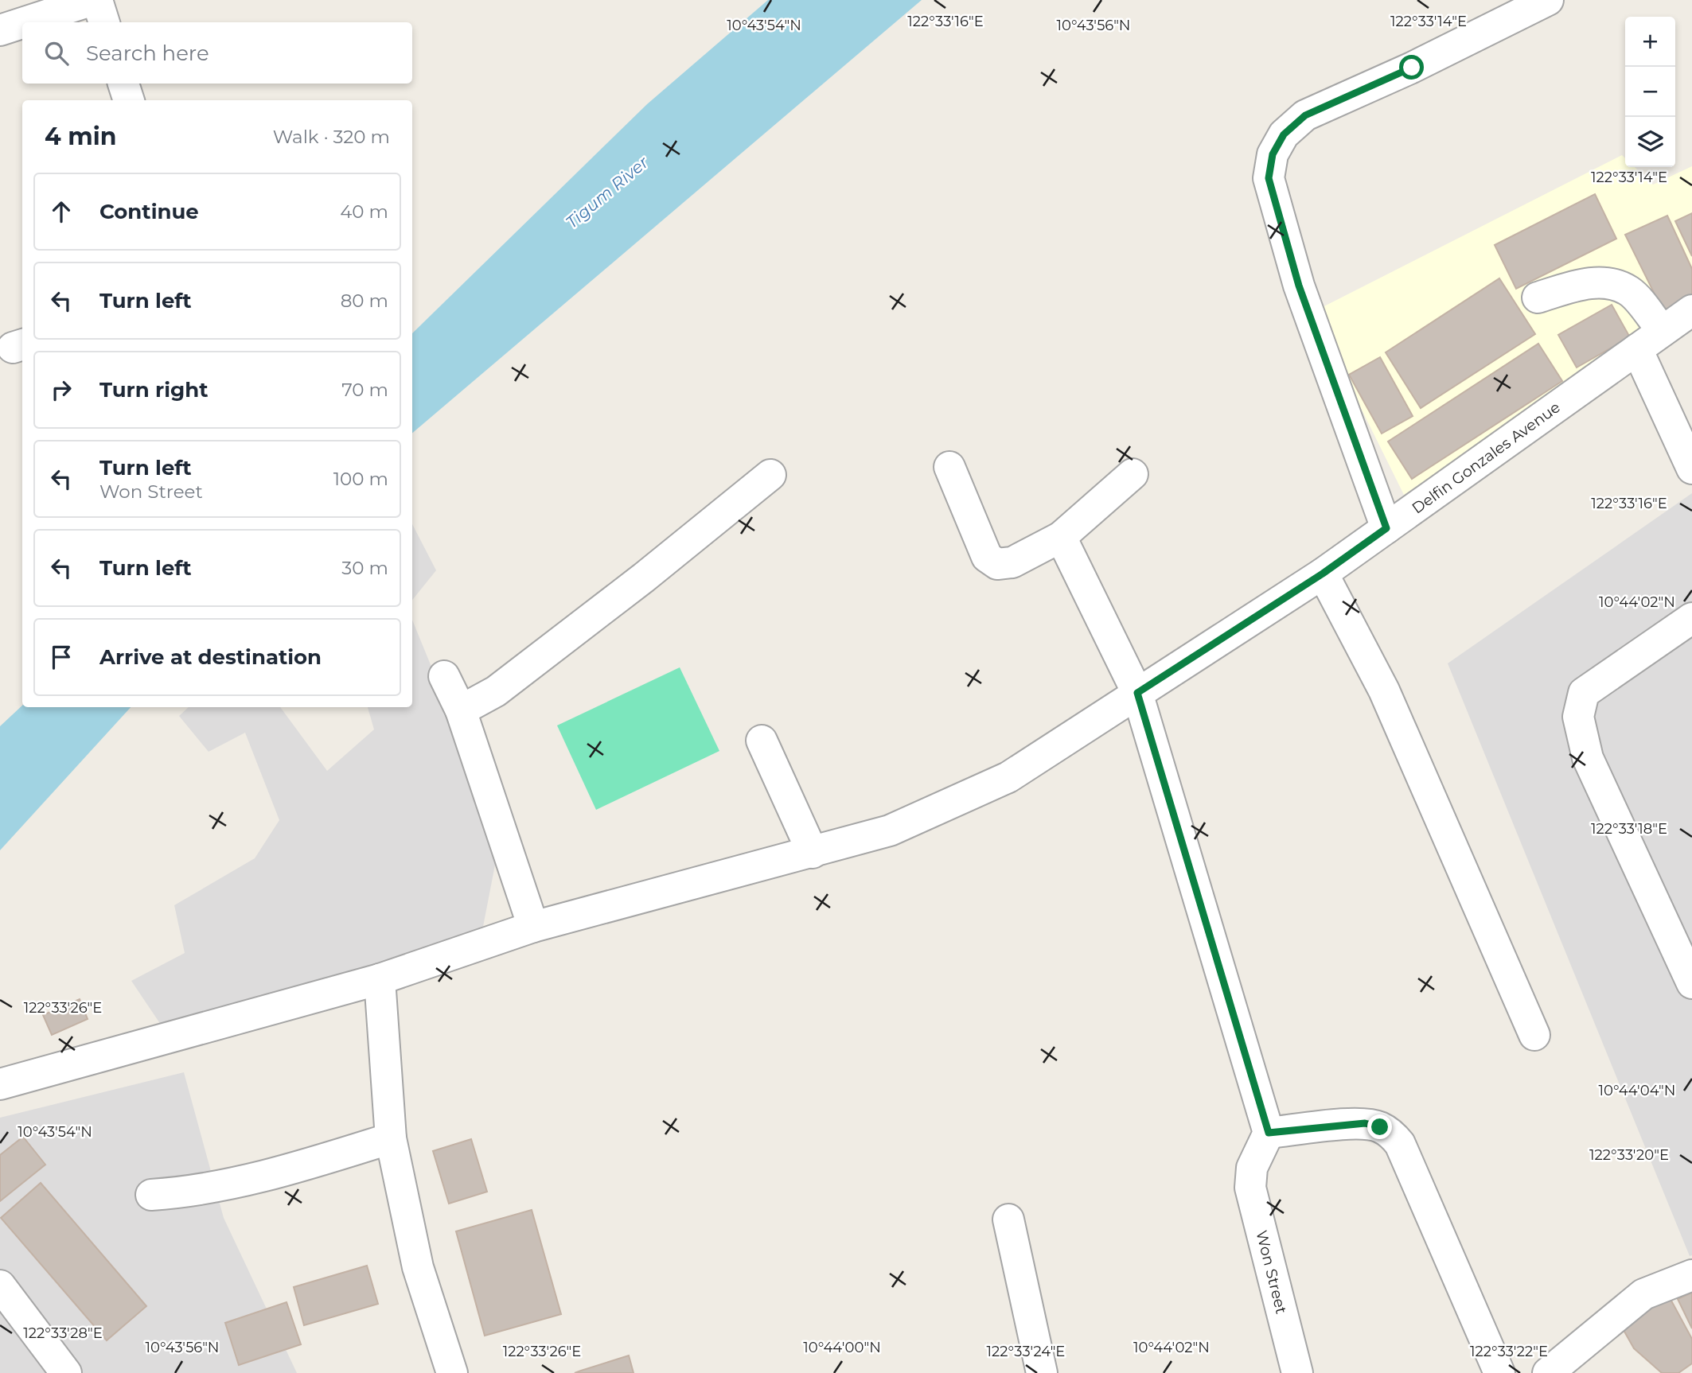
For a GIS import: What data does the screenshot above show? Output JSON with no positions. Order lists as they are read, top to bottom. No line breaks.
{"streets":{"street":["Delfin Gonzales Avenue","Won Street"]},"water":["Tigum River"],"page":{"map_buttons":["+","−"],"search":"Search here","heading":["4 min","Walk · 320 m"],"list":[["Continue","40 m"],["Turn left","80 m"],["Turn right","70 m"],["Turn left","Won Street","100 m"],["Turn left","30 m"],"Arrive at destination"]},"coordinates":["122°33'16\"E","122°33'14\"E","10°43'54\"N","10°43'56\"N","10°44'02\"N","122°33'18\"E","122°33'26\"E","10°44'04\"N","122°33'20\"E","122°33'28\"E","10°44'00\"N","122°33'24\"E","122°33'22\"E"]}
